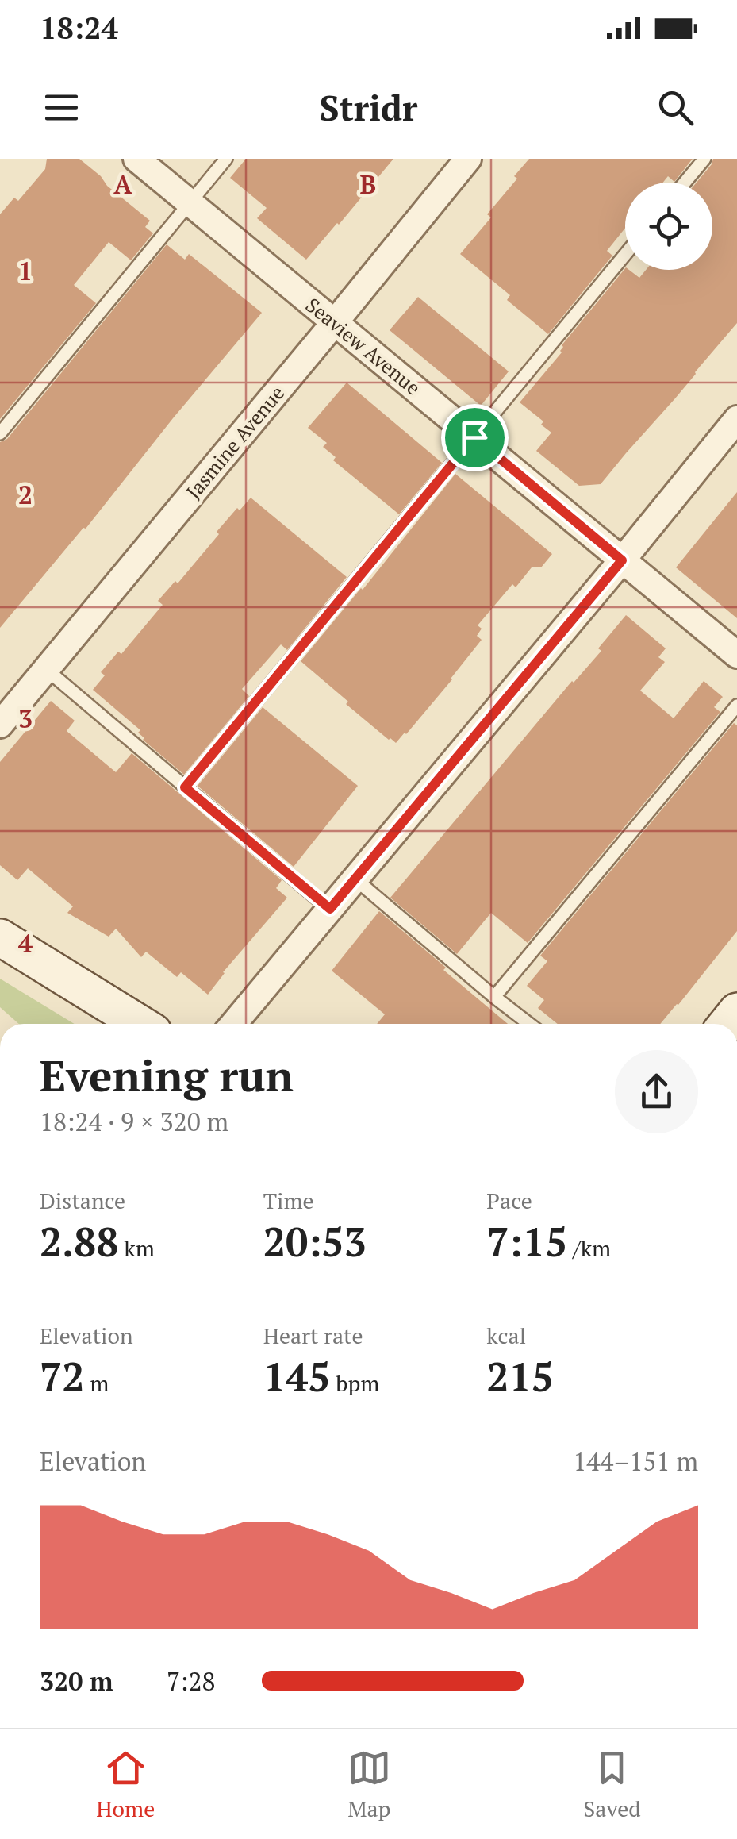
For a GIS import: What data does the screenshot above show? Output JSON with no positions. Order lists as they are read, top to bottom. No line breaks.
{"streets":{"street":["Seaview Avenue","Jasmine Avenue"]},"crossings":[["Seaview Avenue","Jasmine Avenue"]],"page":{"status":"18:24","header":"Stridr","heading":["Evening run","18:24 · 9 × 320 m"],"stats":[["Distance","2.88 km"],["Time","20:53"],["Pace","7:15 /km"],["Elevation","72 m"],["Heart rate","145 bpm"],["kcal","215"]],"chart":["Elevation","144–151 m"],"list":[{"name":"320 m","note":"7:28"}],"tabs":["Home","Map","Saved"]},"grid":{"columns":["A","B"],"rows":["1","2","3","4"]}}
